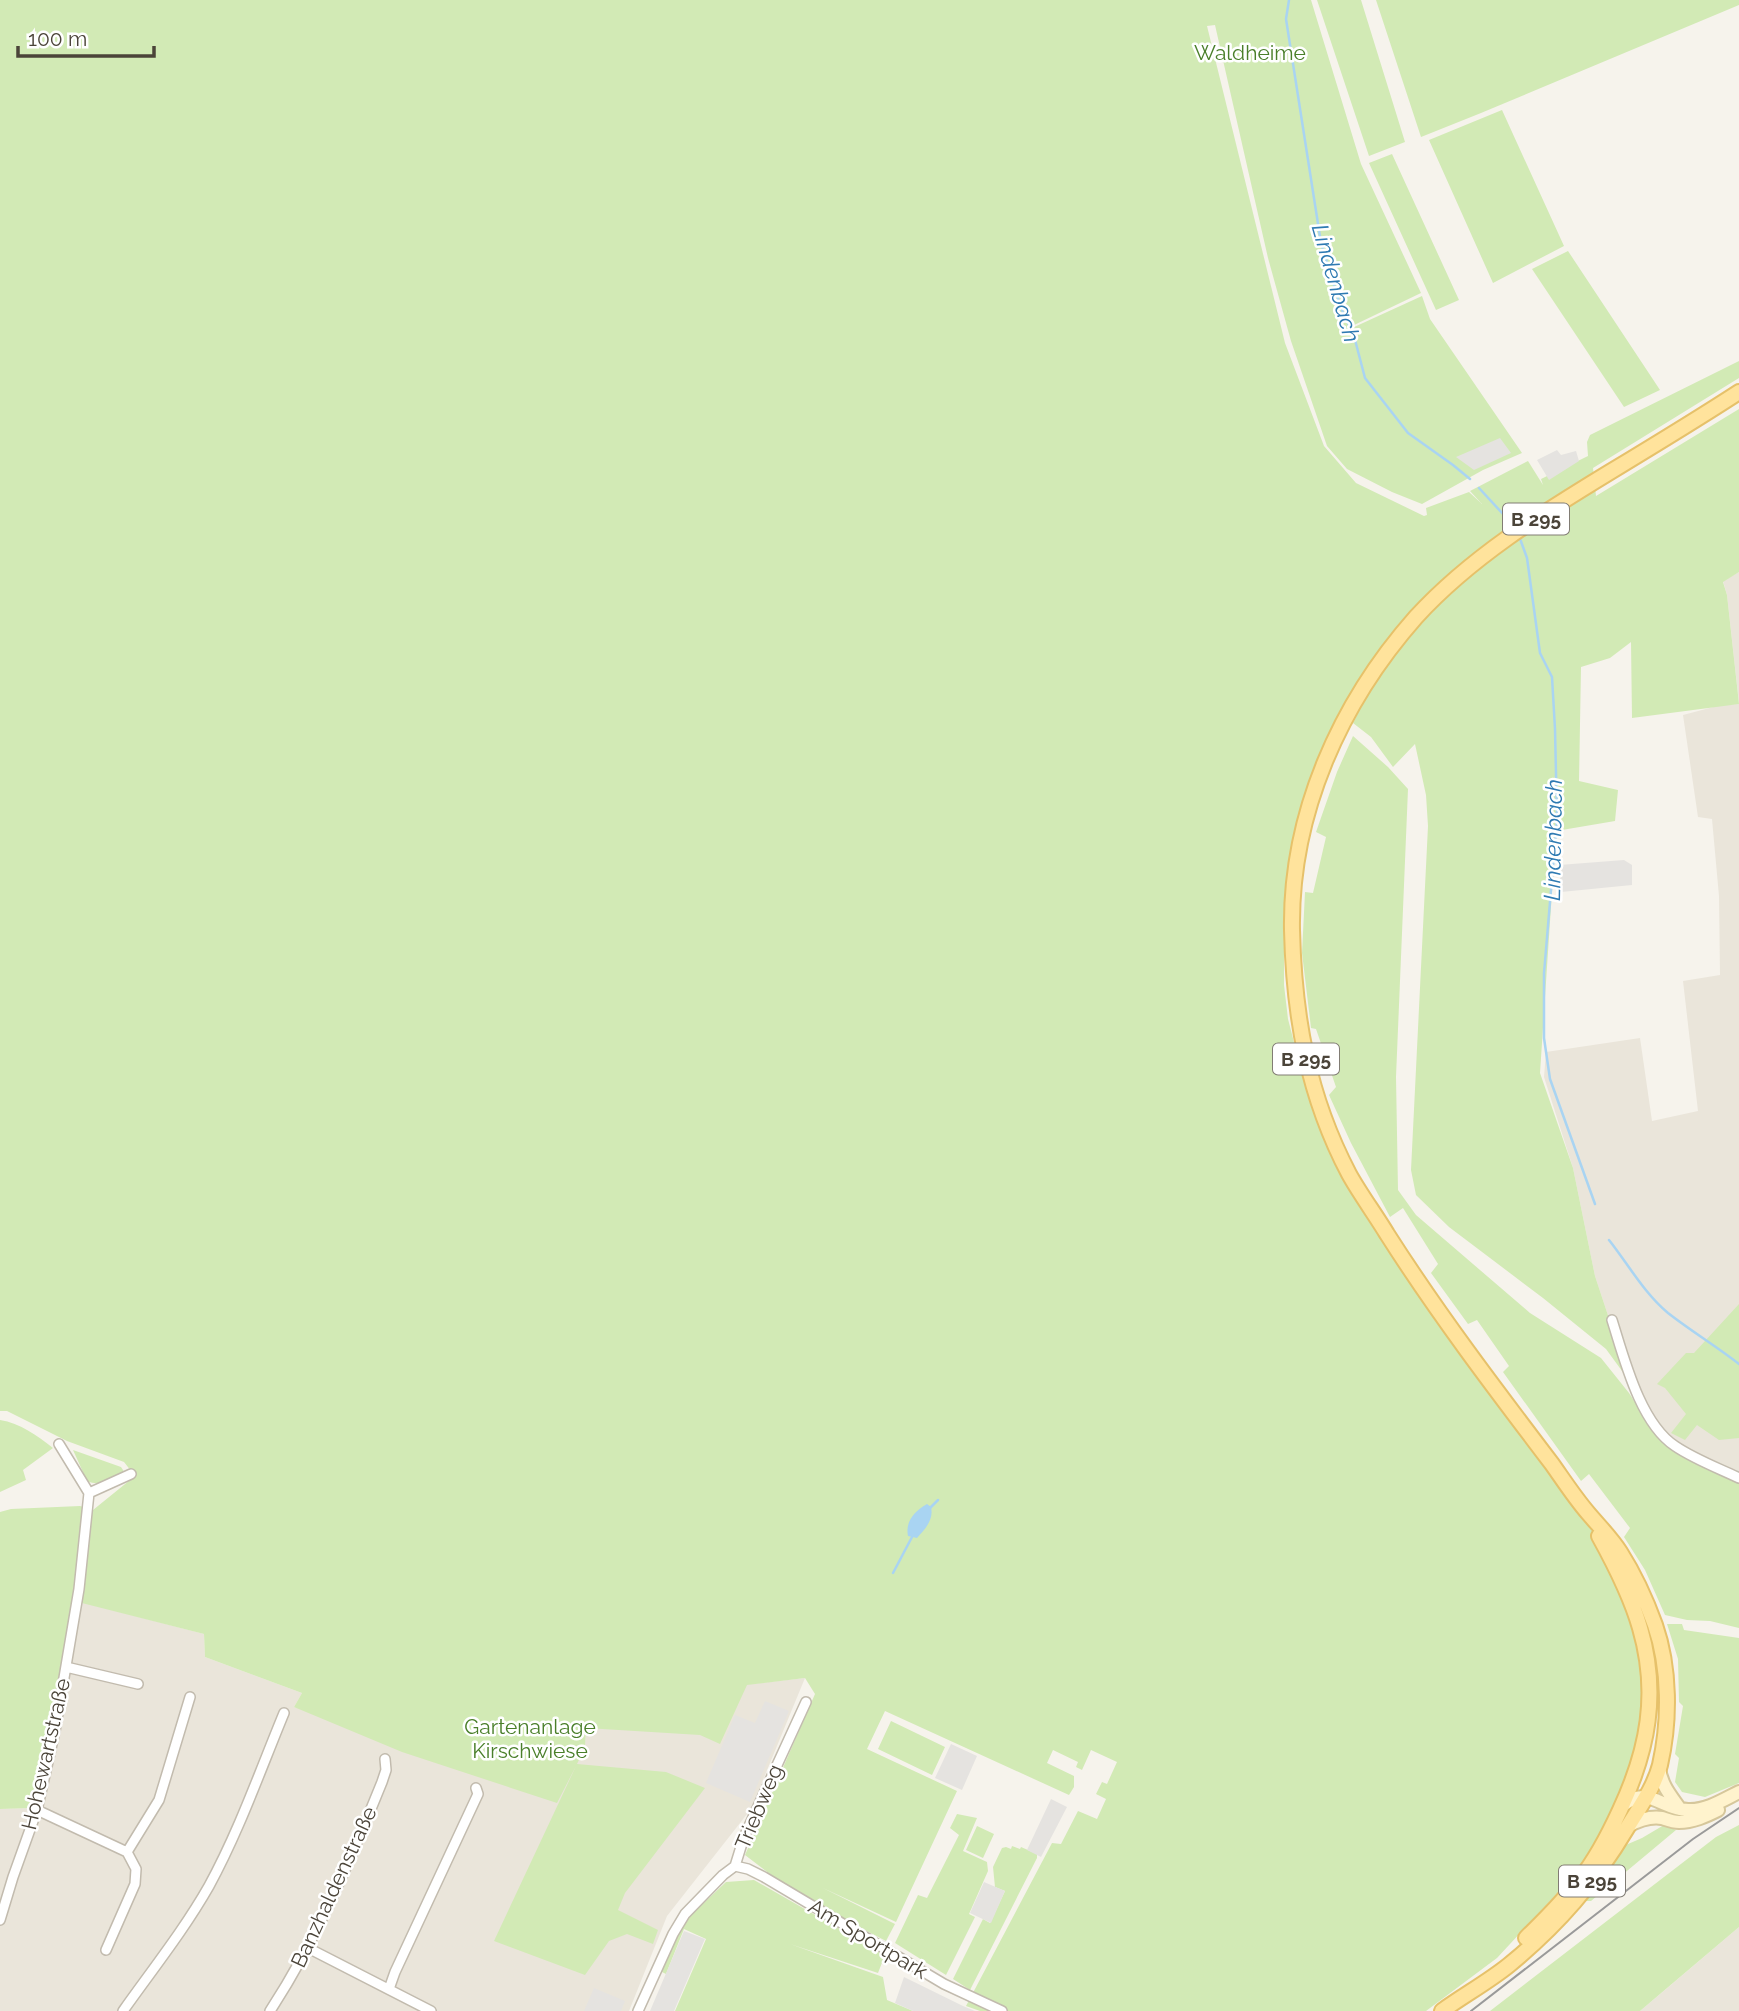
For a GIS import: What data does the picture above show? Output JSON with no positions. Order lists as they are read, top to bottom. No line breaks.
{"streets":{"main road":["B 295"],"street":["Hohewartstraße","Triebweg","Banzhaldenstraße","Am Sportpark"]},"crossings":[["Triebweg","Am Sportpark"]],"water":["Lindenbach"],"parks":["Waldheime","Gartenanlage Kirschwiese"],"scale_bar":"100 m"}
